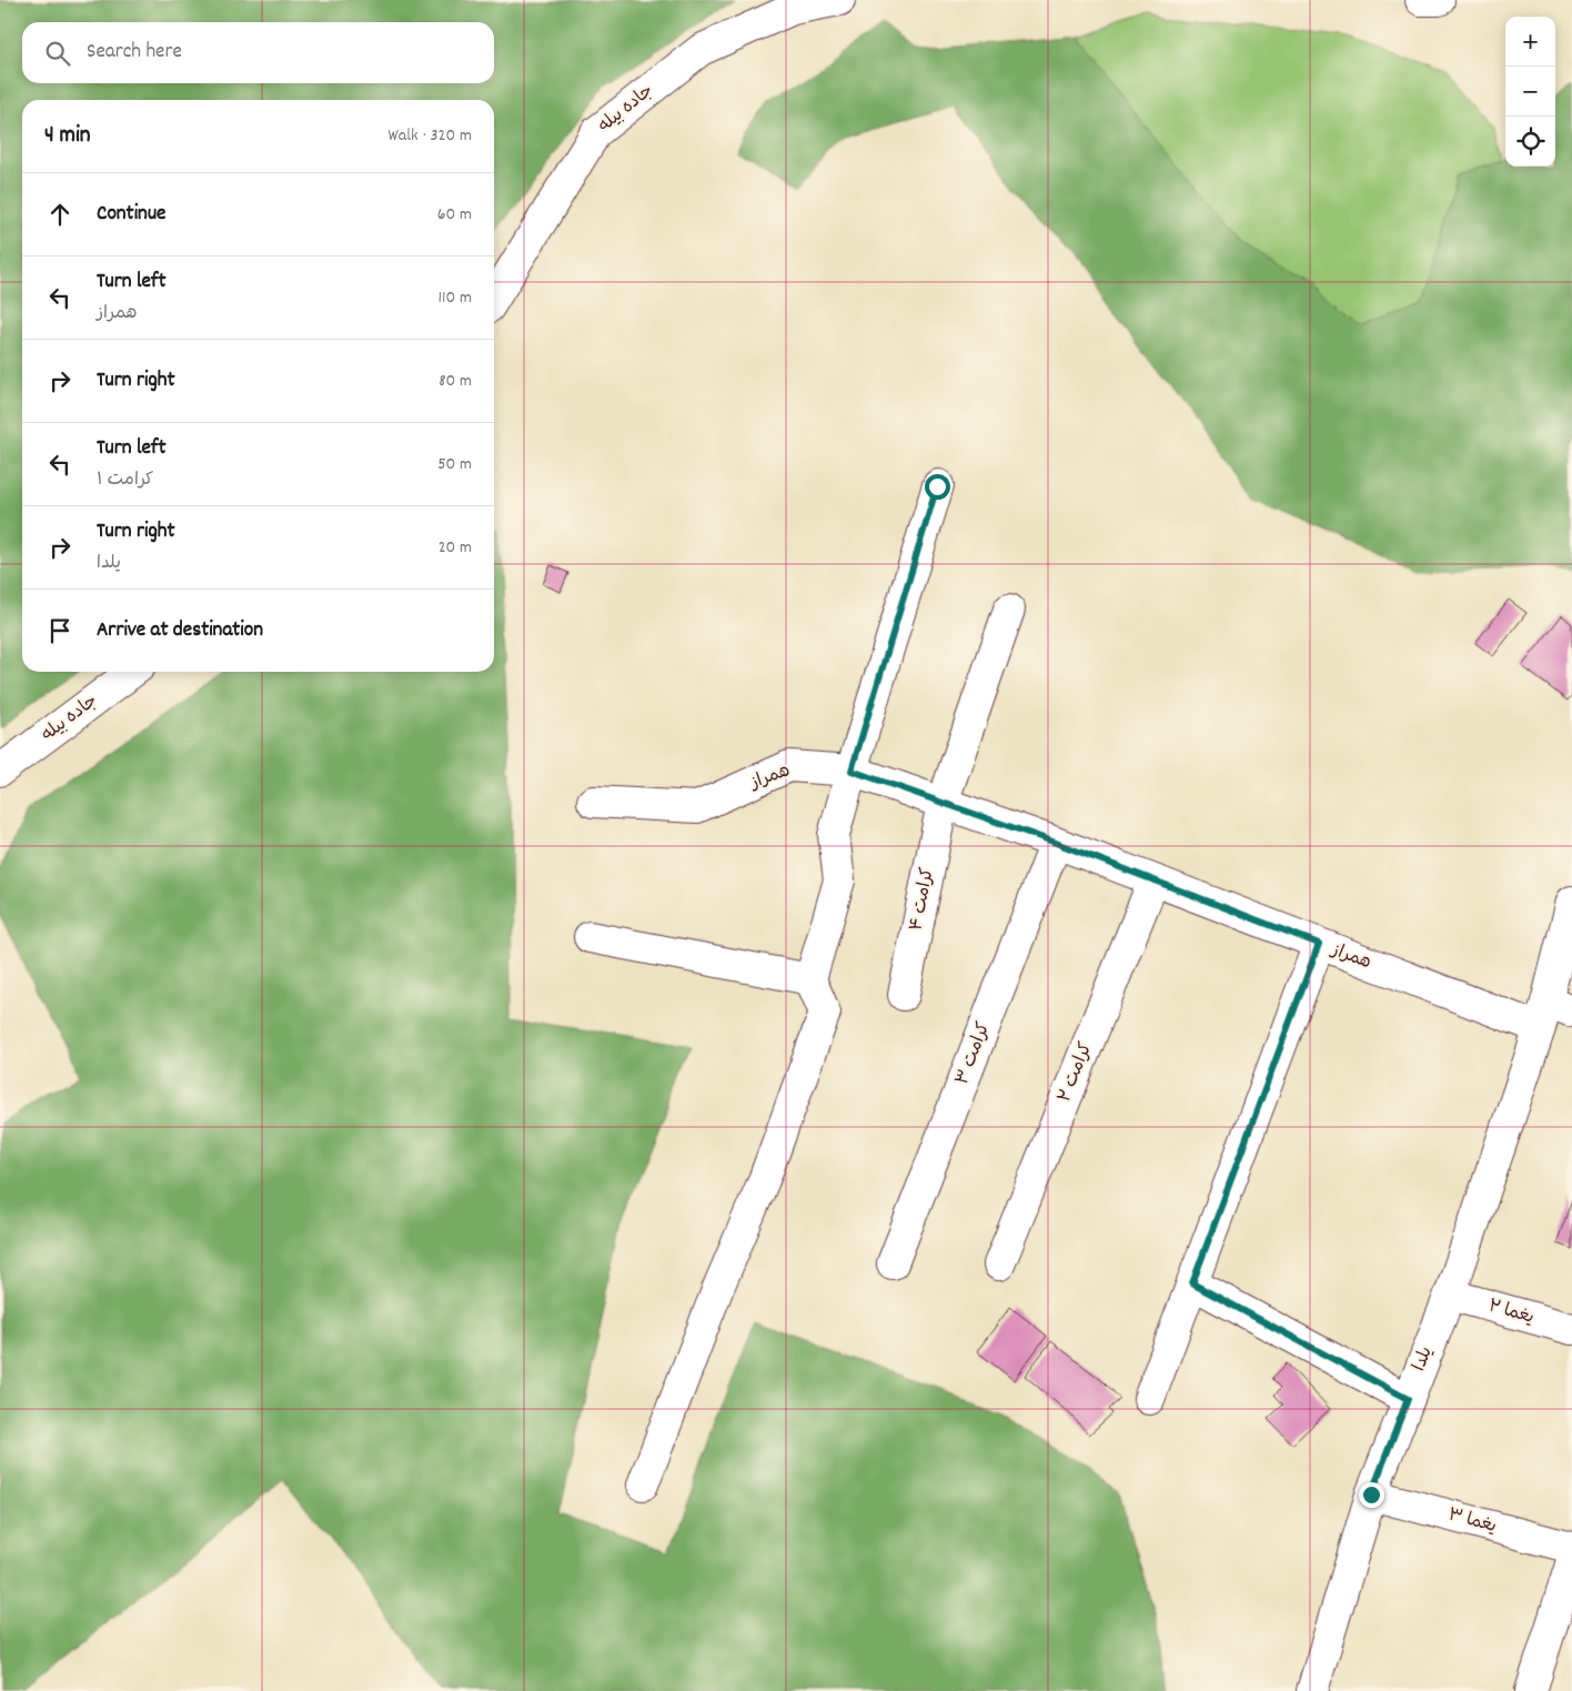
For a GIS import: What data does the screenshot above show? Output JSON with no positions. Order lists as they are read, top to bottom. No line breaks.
{"streets":{"street":["جاده بیله","همراز","کرامت ۴","کرامت ۳","کرامت ۲","یغما ۲","یلدا","یغما ۳"]},"crossings":[["همراز","کرامت ۴"],["همراز","کرامت ۳"],["همراز","کرامت ۲"],["همراز","یلدا"],["یغما ۲","یلدا"],["یلدا","یغما ۳"]],"page":{"map_buttons":["+","−"],"search":"Search here","heading":["4 min","Walk · 320 m"],"list":[["Continue","60 m"],["Turn left","همراز","110 m"],["Turn right","80 m"],["Turn left","کرامت ۱","50 m"],["Turn right","یلدا","20 m"],"Arrive at destination"]}}
